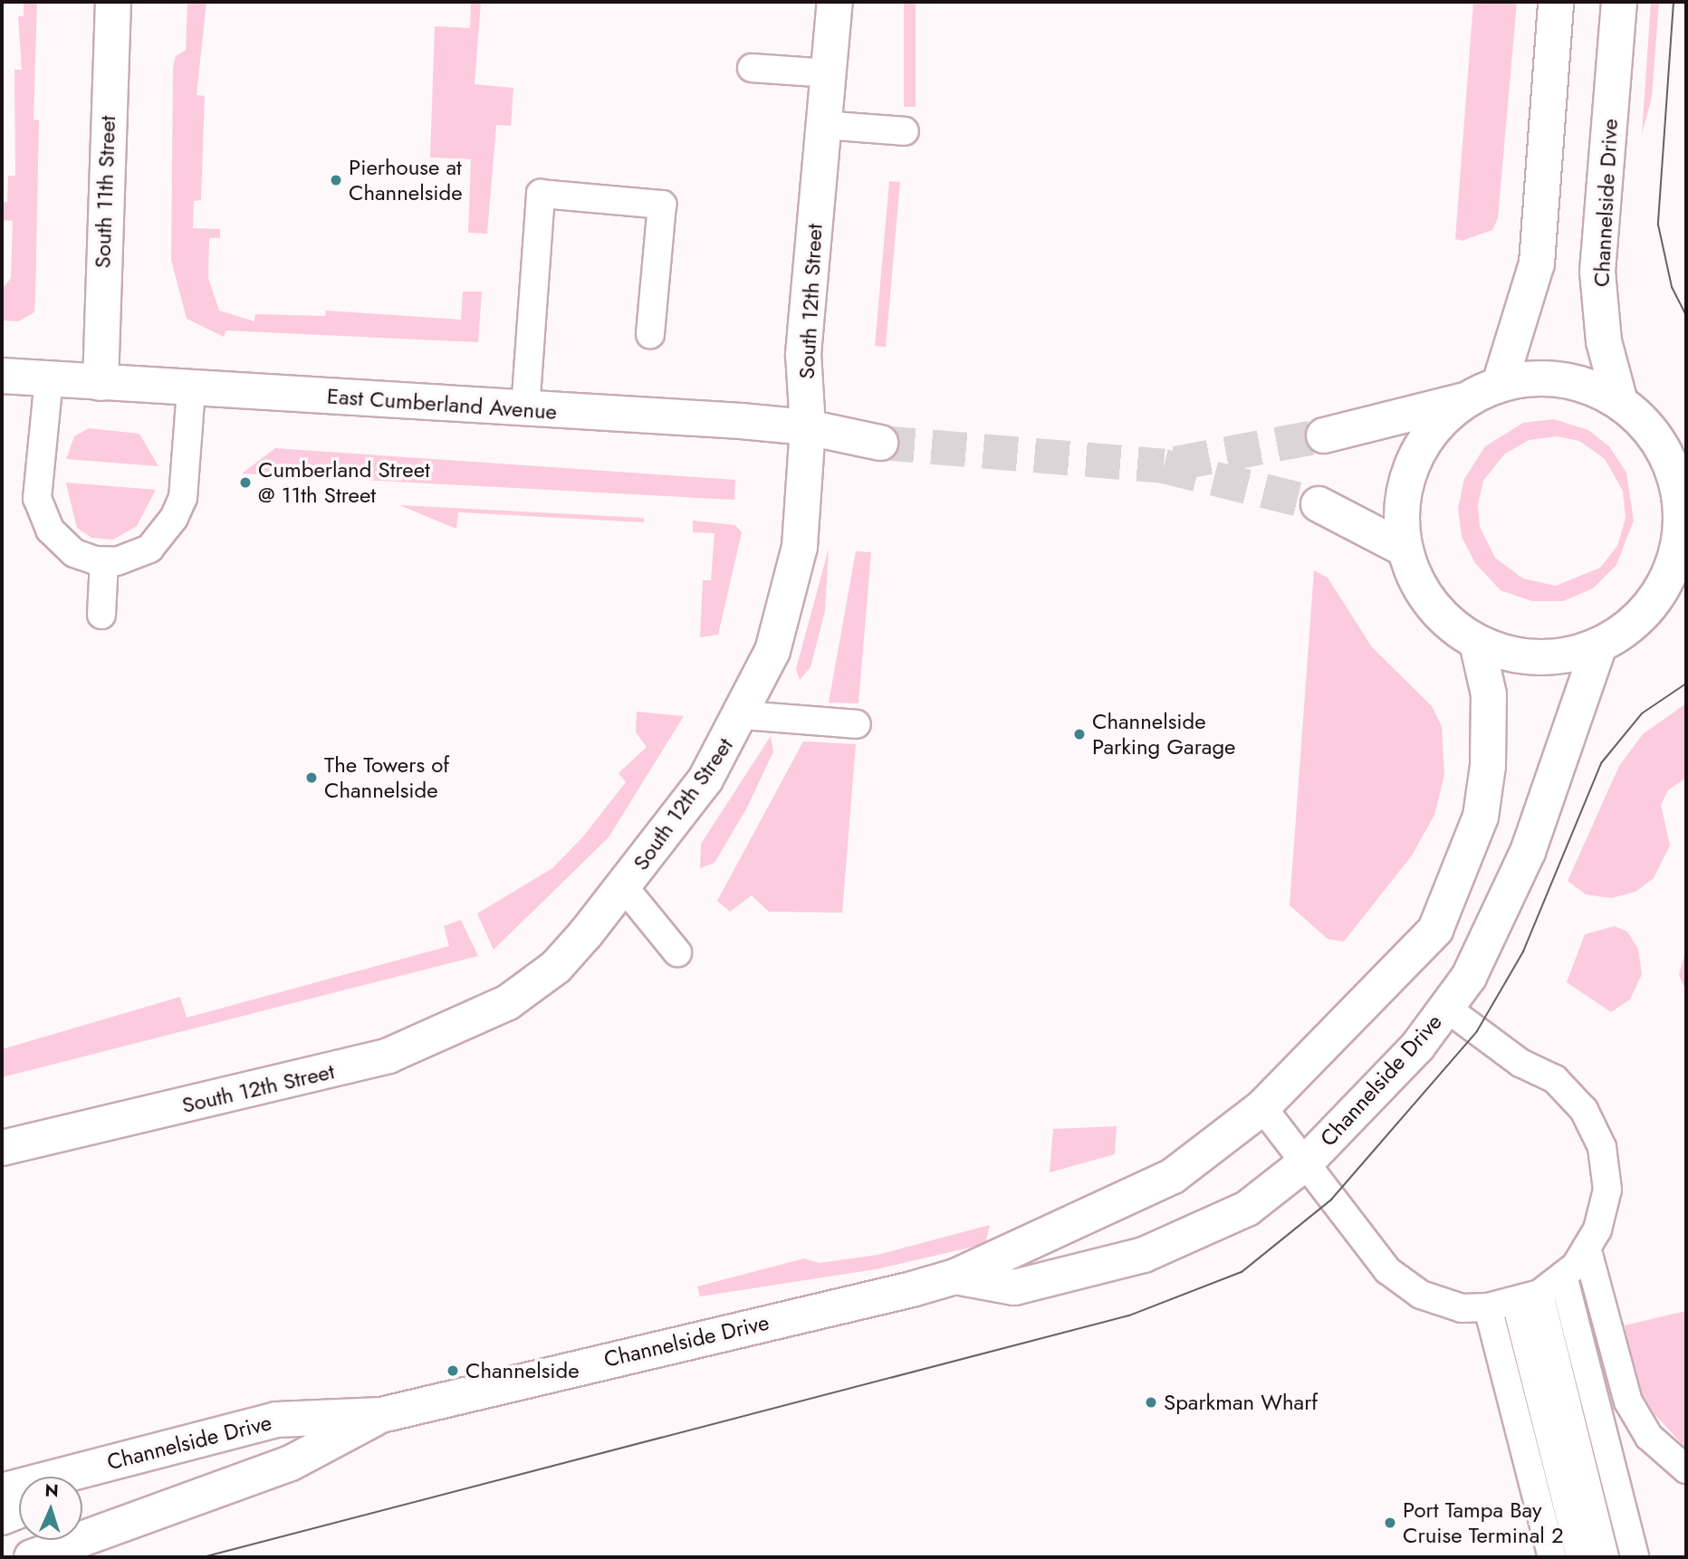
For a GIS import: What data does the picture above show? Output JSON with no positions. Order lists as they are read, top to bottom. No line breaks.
{"streets":{"main road":["South 11th Street","Channelside Drive","South 12th Street","East Cumberland Avenue"]},"crossings":[["South 11th Street","East Cumberland Avenue"],["South 12th Street","East Cumberland Avenue"]],"places":["Pierhouse at Channelside","Cumberland Street @ 11th Street","Channelside Parking Garage","The Towers of Channelside","Channelside","Sparkman Wharf","Port Tampa Bay Cruise Terminal 2"],"north":"top"}
